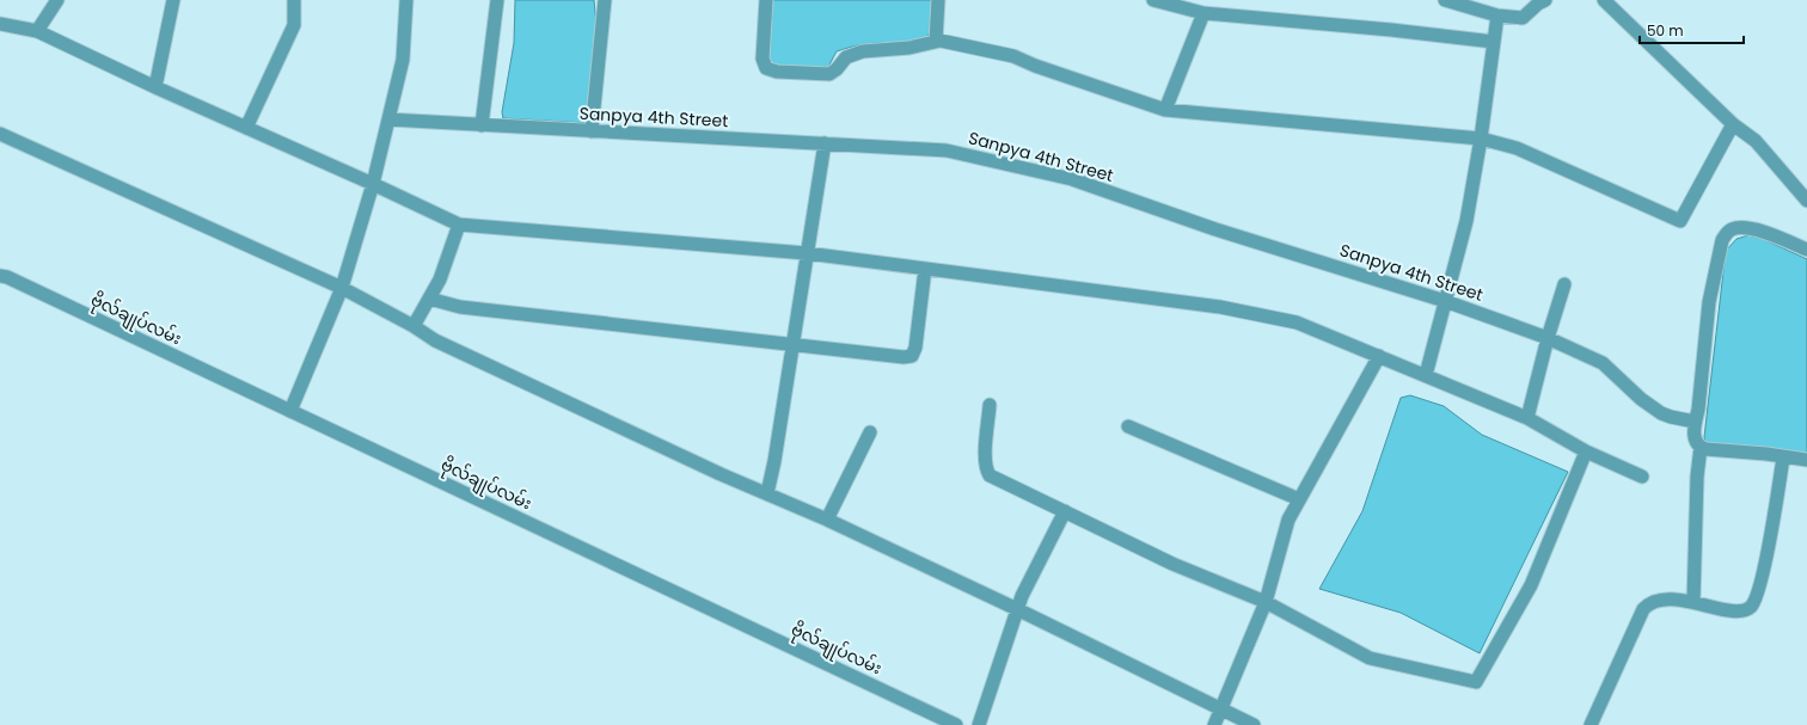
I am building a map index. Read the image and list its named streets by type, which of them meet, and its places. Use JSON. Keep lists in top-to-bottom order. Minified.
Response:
{"streets":{"street":["Sanpya 4th Street","ဗိုလ်ချုပ်လမ်း"]},"scale_bar":"50 m"}
